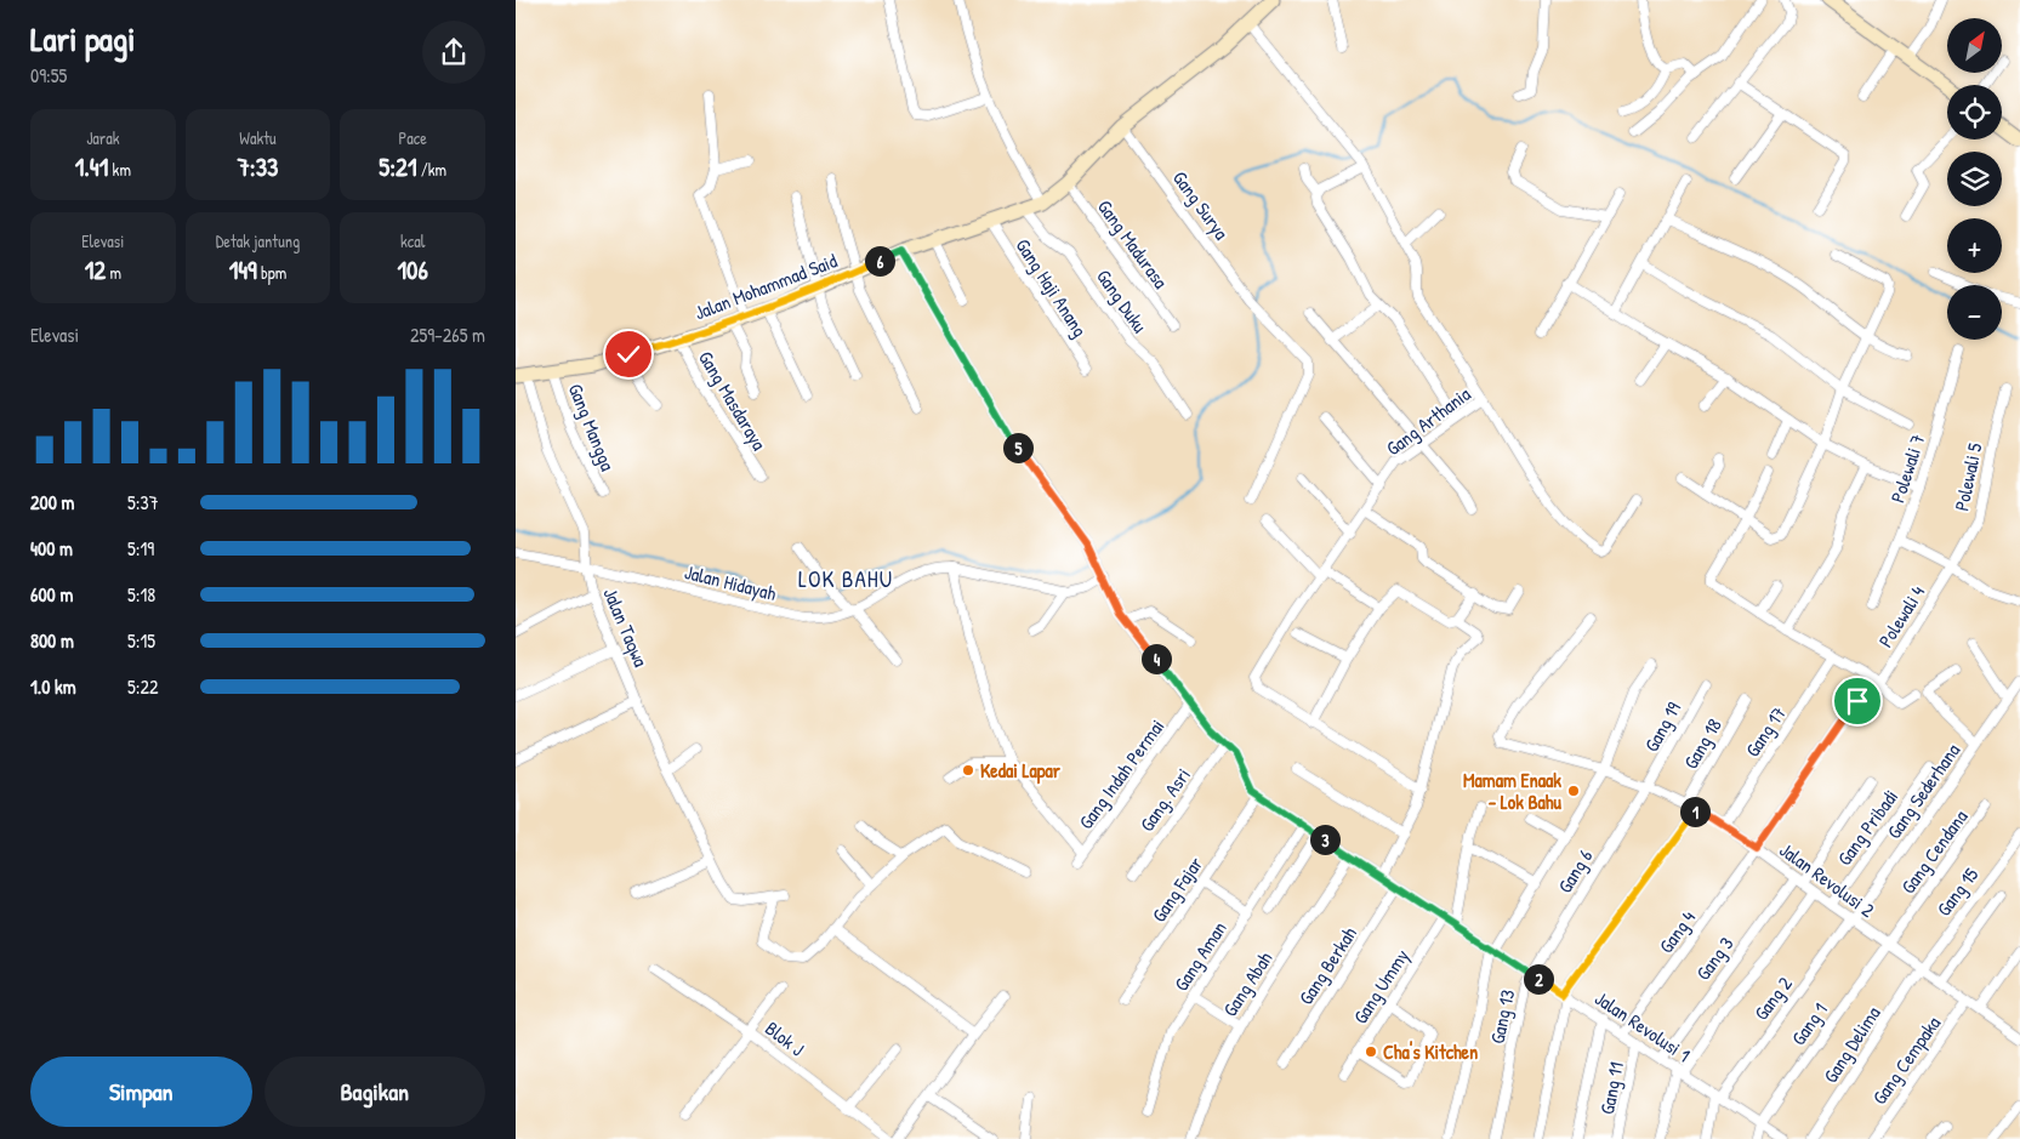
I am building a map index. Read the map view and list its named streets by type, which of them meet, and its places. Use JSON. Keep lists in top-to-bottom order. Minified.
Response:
{"streets":{"street":["Gang Surya","Gang Madurasa","Jalan Mohammad Said","Gang Haji Anang","Gang Duku","Gang Masdaraya","Gang Arthania","Gang Mangga","Polewali 7","Polewali 5","Jalan Hidayah","Polewali 4","Jalan Taqwa","Gang 19","Gang 17","Gang 18","Gang Indah Permai","Gang Sederhana","Gang. Asri","Gang Pribadi","Gang Cendana","Gang 6","Jalan Revolusi 2","Gang Fajar","Gang 15","Gang 4","Gang Aman","Gang 3","Gang Berkah","Gang Abah","Gang Ummy","Gang 2","Gang 13","Gang 1","Jalan Revolusi 1","Blok J","Gang Delima","Gang Cempaka","Gang 11"]},"crossings":[["Gang Surya","Jalan Mohammad Said"],["Gang Madurasa","Jalan Mohammad Said"],["Jalan Mohammad Said","Gang Haji Anang"],["Jalan Mohammad Said","Gang Duku"],["Jalan Mohammad Said","Gang Masdaraya"],["Jalan Mohammad Said","Gang Arthania"],["Jalan Mohammad Said","Gang Mangga"],["Jalan Mohammad Said","Jalan Taqwa"],["Jalan Mohammad Said","Jalan Revolusi 1"],["Polewali 5","Polewali 4"],["Jalan Hidayah","Jalan Taqwa"],["Jalan Hidayah","Jalan Revolusi 1"],["Polewali 4","Jalan Revolusi 2"],["Polewali 4","Gang 4"],["Gang 19","Gang 6"],["Gang 19","Jalan Revolusi 2"],["Gang 17","Jalan Revolusi 2"],["Gang 18","Jalan Revolusi 2"],["Gang Indah Permai","Jalan Revolusi 1"],["Gang Sederhana","Jalan Revolusi 2"],["Gang Sederhana","Gang 2"],["Gang. Asri","Jalan Revolusi 1"],["Gang Pribadi","Jalan Revolusi 2"],["Gang Cendana","Jalan Revolusi 2"],["Gang Cendana","Gang 1"],["Gang 6","Jalan Revolusi 2"],["Gang 6","Gang 13"],["Gang 6","Jalan Revolusi 1"],["Jalan Revolusi 2","Gang 15"],["Jalan Revolusi 2","Gang 4"],["Jalan Revolusi 2","Gang 3"],["Jalan Revolusi 2","Gang 2"],["Jalan Revolusi 2","Gang 1"],["Jalan Revolusi 2","Gang Delima"],["Jalan Revolusi 2","Gang Cempaka"],["Gang Fajar","Jalan Revolusi 1"],["Gang 15","Gang Delima"],["Gang 4","Jalan Revolusi 1"],["Gang Aman","Jalan Revolusi 1"],["Gang 3","Jalan Revolusi 1"],["Gang Berkah","Jalan Revolusi 1"],["Gang Abah","Jalan Revolusi 1"],["Gang Ummy","Jalan Revolusi 1"],["Gang 2","Jalan Revolusi 1"],["Gang 13","Jalan Revolusi 1"],["Gang 1","Jalan Revolusi 1"],["Jalan Revolusi 1","Gang 11"]],"districts":["LOK BAHU"],"places":["Kedai Lapar","Mamam Enaak - Lok Bahu","Cha's Kitchen"],"north":"top right","page":{"heading":["Lari pagi","09:55"],"map_buttons":["+","−"],"stats":[["Jarak","1.41 km"],["Waktu","7:33"],["Pace","5:21 /km"],["Elevasi","12 m"],["Detak jantung","149 bpm"],["kcal","106"]],"pins":["6","5","4","1","3","2"],"chart":["Elevasi","259–265 m"],"list":[{"name":"200 m","note":"5:37"},{"name":"400 m","note":"5:19"},{"name":"600 m","note":"5:18"},{"name":"800 m","note":"5:15"},{"name":"1.0 km","note":"5:22"}],"buttons":["Simpan","Bagikan"]}}
